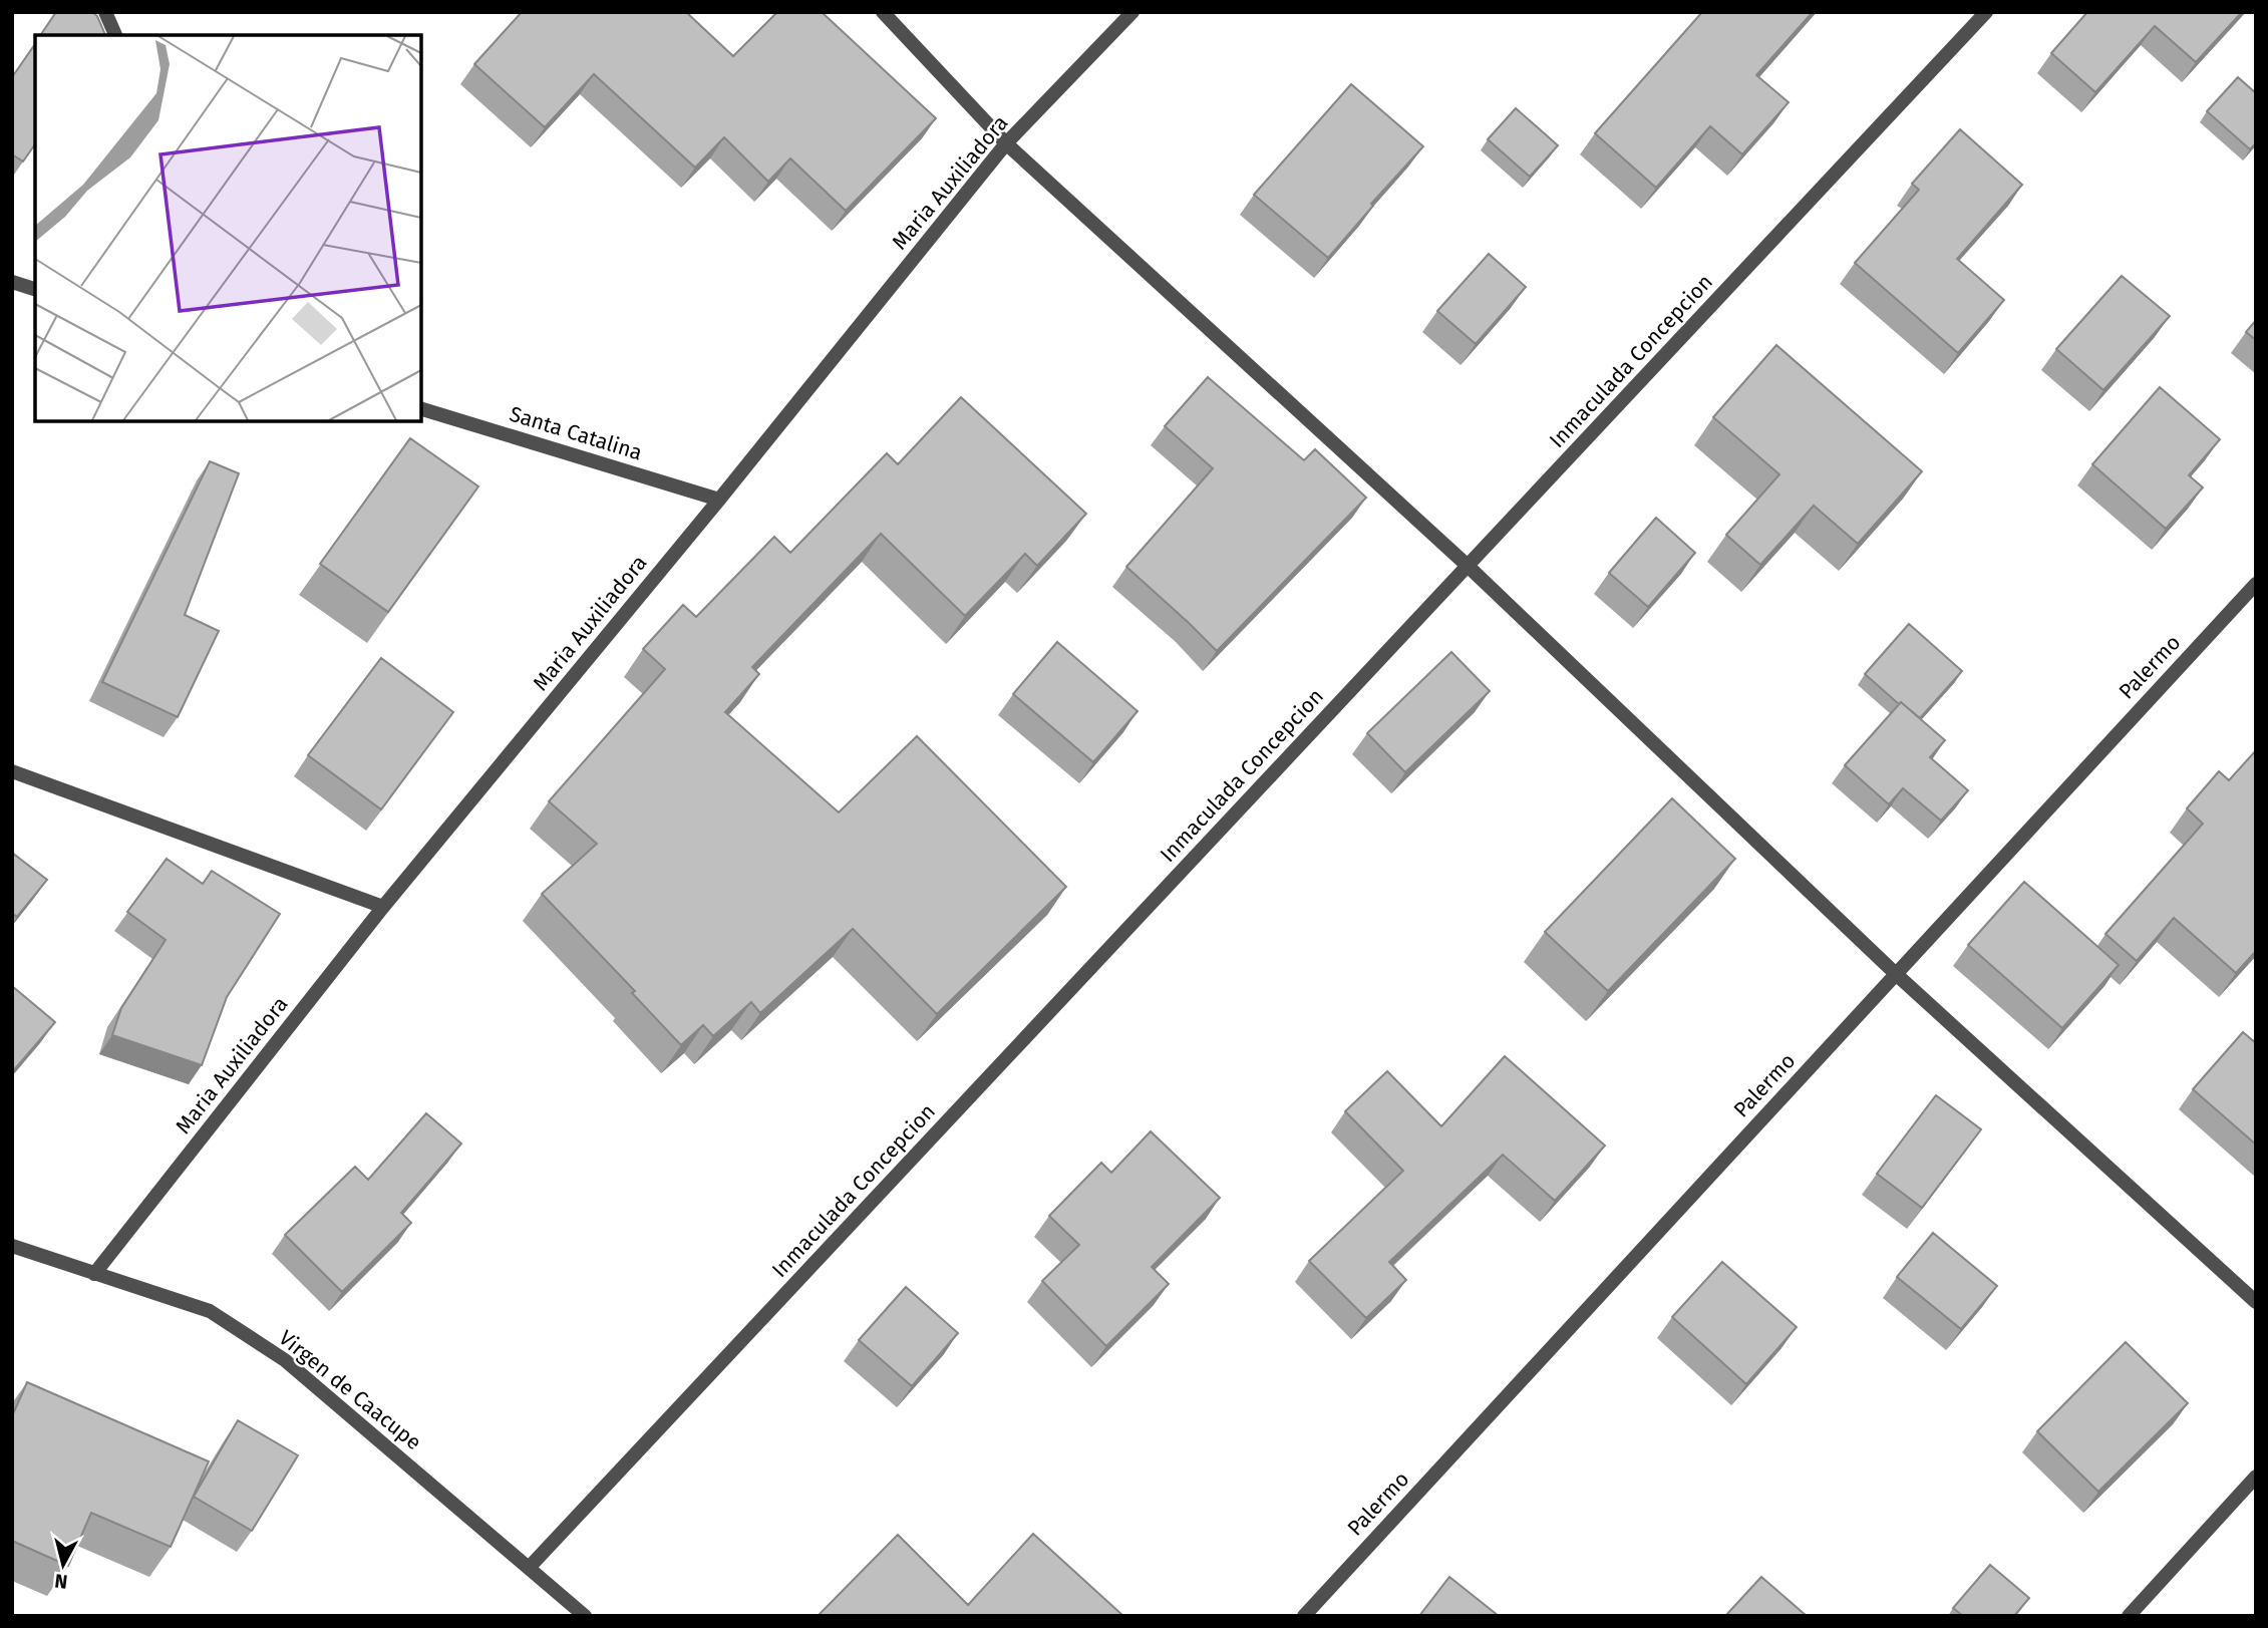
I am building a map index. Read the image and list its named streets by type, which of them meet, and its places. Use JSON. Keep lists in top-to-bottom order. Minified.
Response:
{"streets":{"street":["Maria Auxiliadora","Inmaculada Concepcion","Santa Catalina","Palermo","Virgen de Caacupe"]},"crossings":[["Maria Auxiliadora","Santa Catalina"],["Maria Auxiliadora","Virgen de Caacupe"],["Inmaculada Concepcion","Virgen de Caacupe"]],"north":"bottom"}
